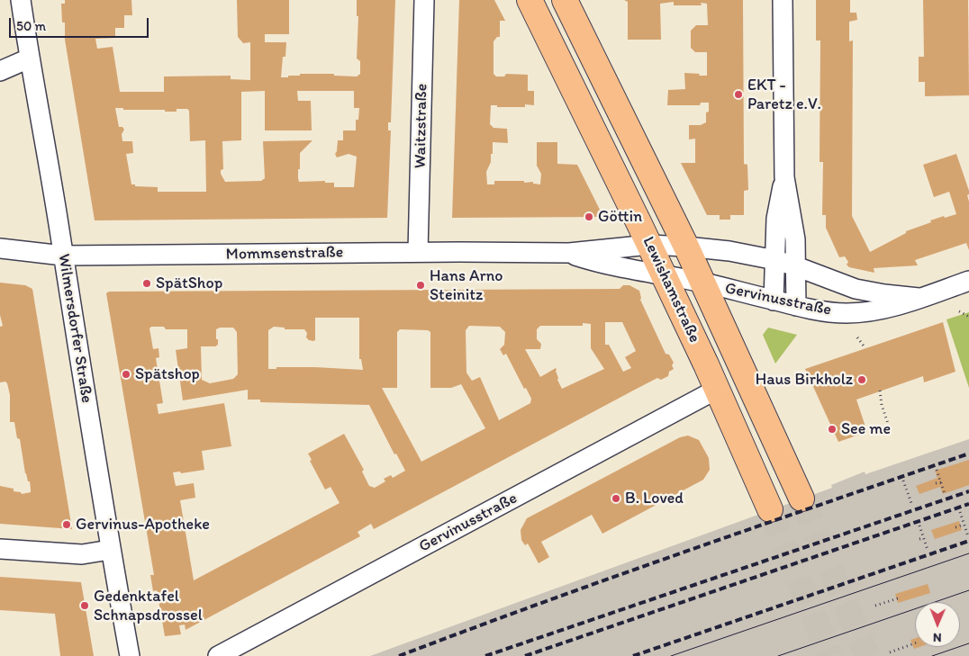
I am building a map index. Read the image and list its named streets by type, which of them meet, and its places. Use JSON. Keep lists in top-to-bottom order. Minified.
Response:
{"streets":{"main road":["Lewishamstraße"],"street":["Waitzstraße","Mommsenstraße","Gervinusstraße","Wilmersdorfer Straße"]},"crossings":[["Waitzstraße","Mommsenstraße"],["Mommsenstraße","Lewishamstraße"],["Mommsenstraße","Gervinusstraße"],["Mommsenstraße","Wilmersdorfer Straße"],["Lewishamstraße","Gervinusstraße"]],"places":["EKT - Paretz e.V.","Göttin","SpätShop","Hans Arno Steinitz","Spätshop","Haus Birkholz","See me","B. Loved","Gervinus-Apotheke","Gedenktafel Schnapsdrossel"],"scale_bar":"50 m","north":"bottom"}
